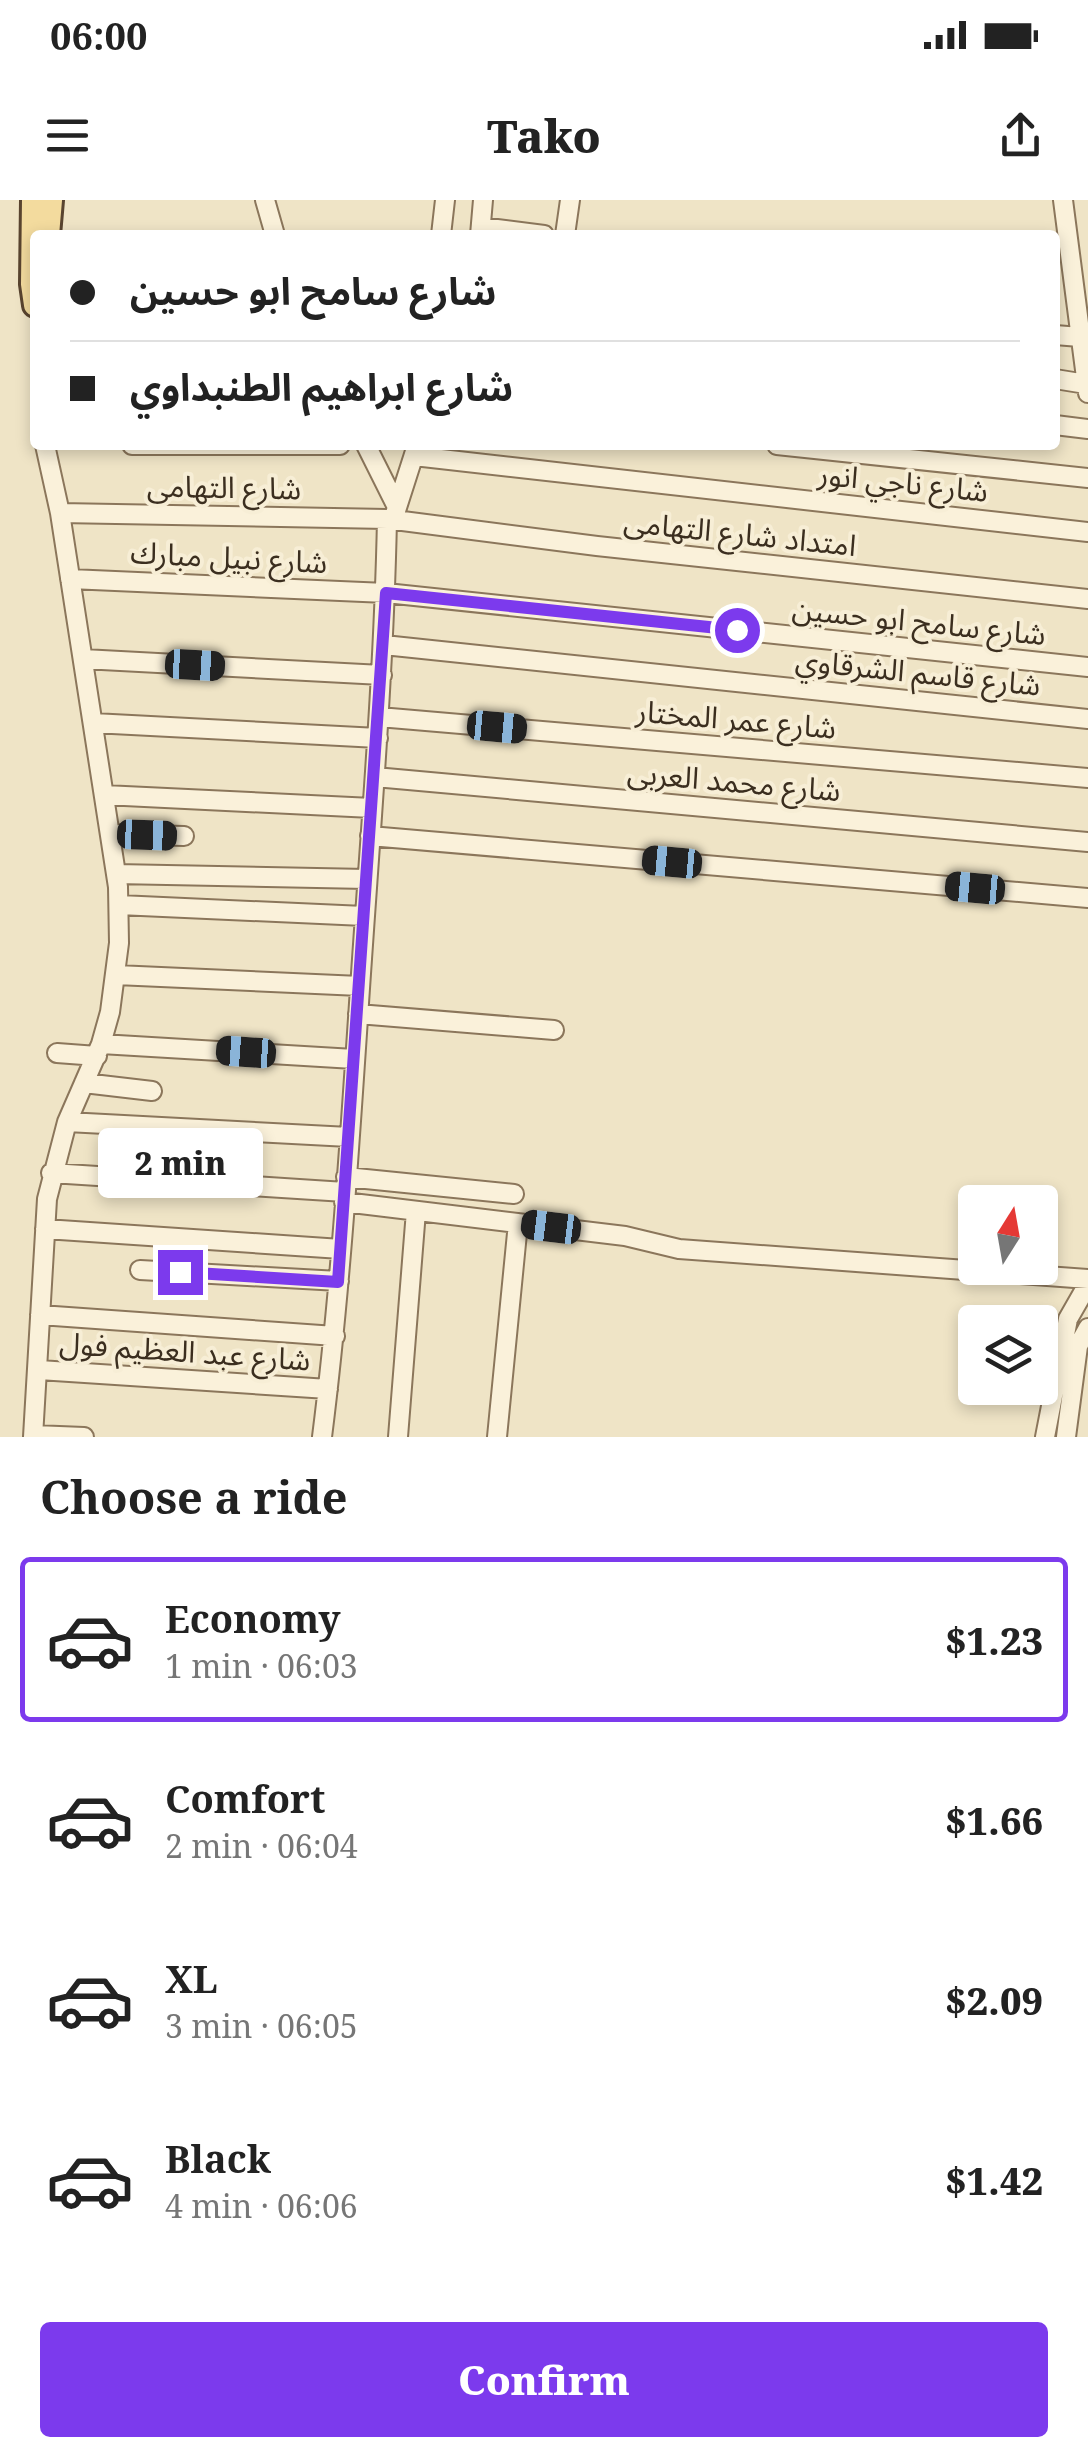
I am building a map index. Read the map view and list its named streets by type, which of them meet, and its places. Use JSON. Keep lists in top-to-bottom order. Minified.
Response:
{"streets":{"street":["شارع ناجي انور","شارع التهامى","امتداد شارع التهامى","شارع نبيل مبارك","شارع سامح ابو حسين","شارع قاسم الشرقاوي","شارع عمر المختار","شارع محمد العربى","شارع عبد العظيم فول"]},"crossings":[["شارع التهامى","امتداد شارع التهامى"],["شارع نبيل مبارك","شارع سامح ابو حسين"]],"north":"top","page":{"status":"06:00","header":"Tako","banner":["شارع سامح ابو حسين","شارع ابراهيم الطنبداوي"],"bubble":"2 min","heading":"Choose a ride","list":[{"name":"Economy","note":"1 min · 06:03","value":"$1.23"},{"name":"Comfort","note":"2 min · 06:04","value":"$1.66"},{"name":"XL","note":"3 min · 06:05","value":"$2.09"},{"name":"Black","note":"4 min · 06:06","value":"$1.42"}],"buttons":"Confirm"}}
